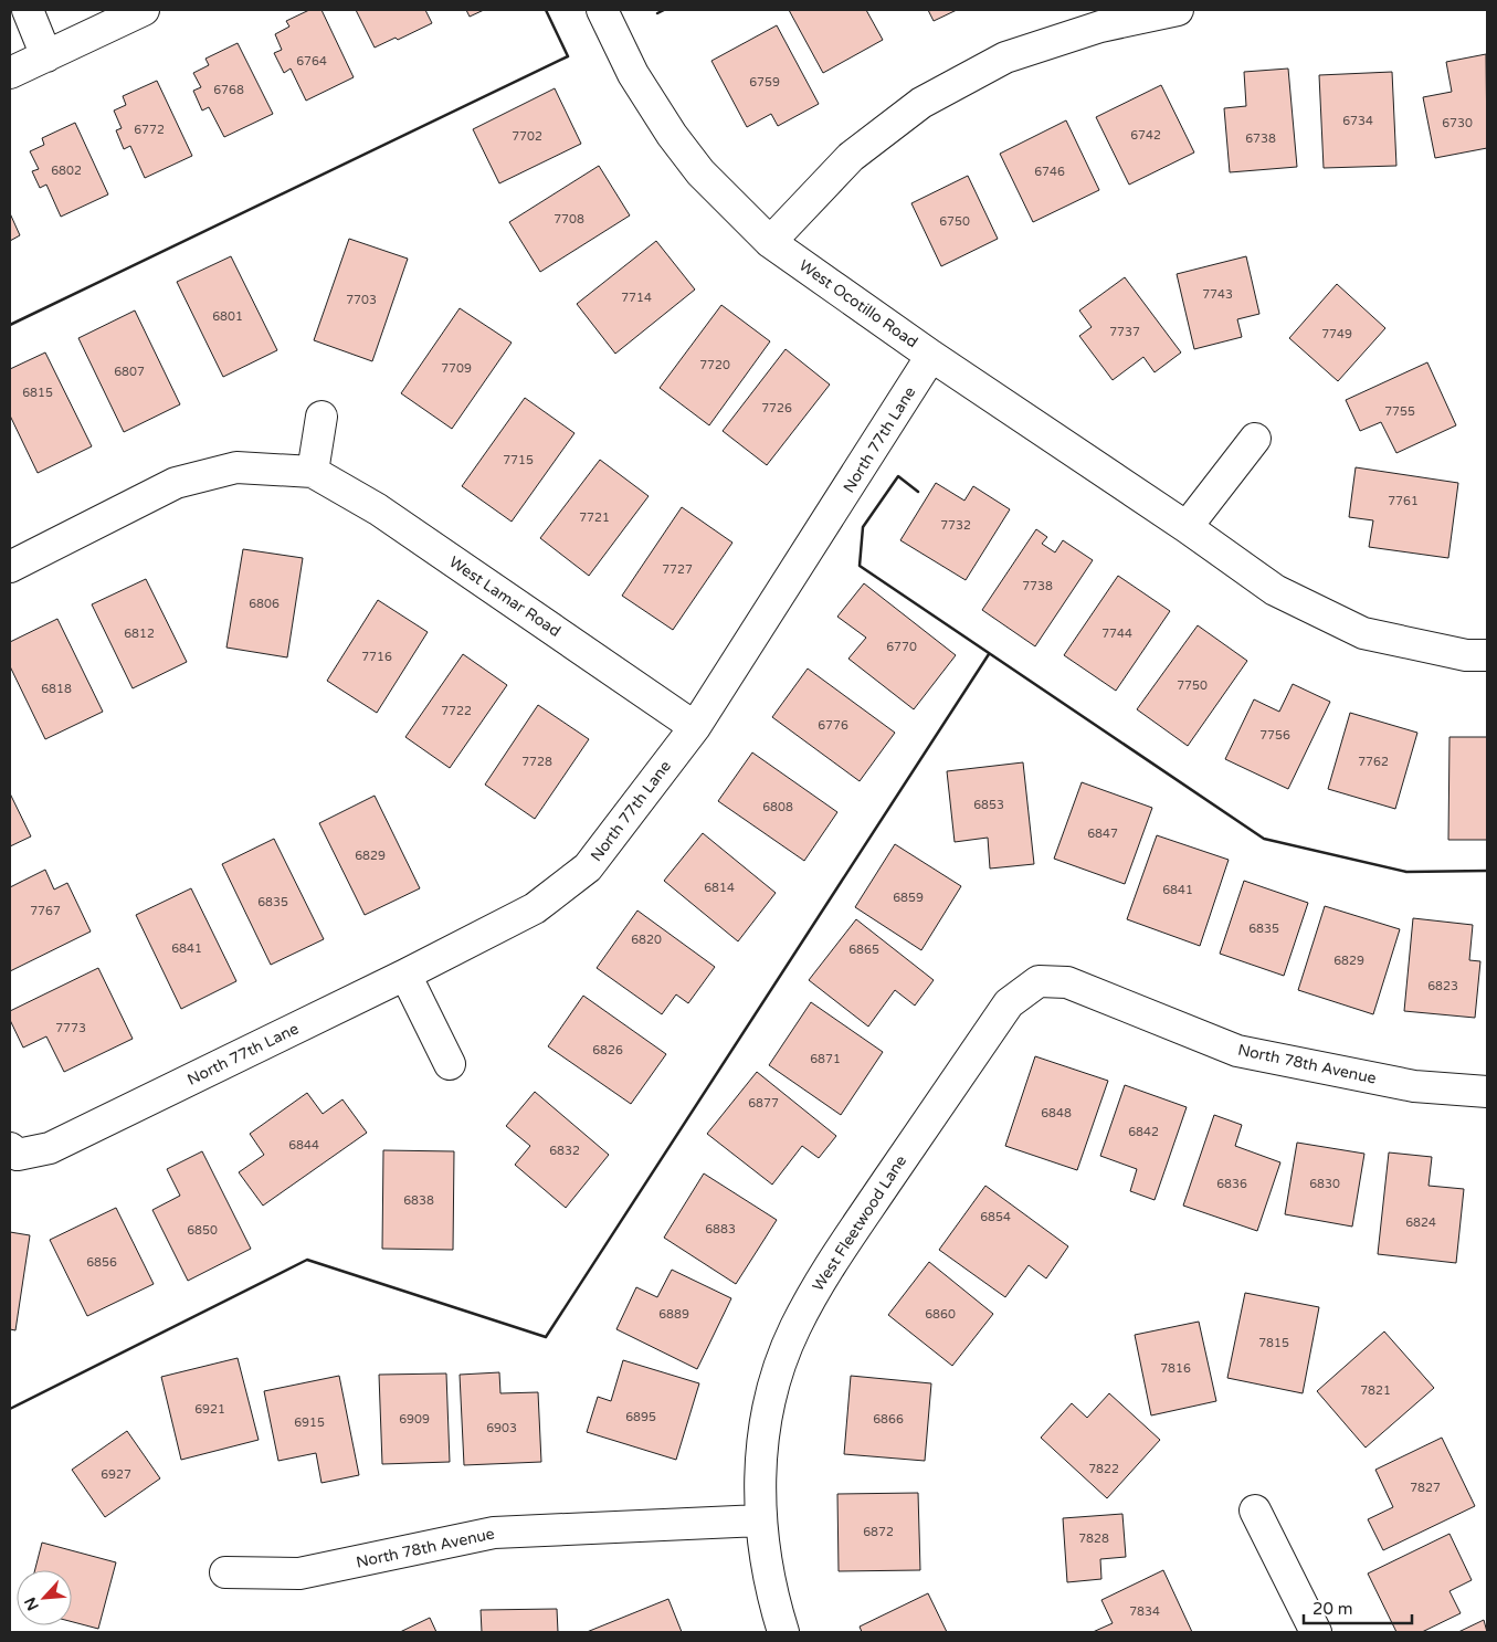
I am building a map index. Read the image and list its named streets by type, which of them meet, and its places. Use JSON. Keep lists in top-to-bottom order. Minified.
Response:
{"streets":{"street":["West Ocotillo Road","North 77th Lane","West Lamar Road","North 78th Avenue","West Fleetwood Lane"]},"crossings":[["West Ocotillo Road","North 77th Lane"],["North 77th Lane","West Lamar Road"],["North 78th Avenue","West Fleetwood Lane"]],"house_numbers":["6764","6759","6768","6734","6730","6772","6742","7702","6738","6802","6746","7708","6750","7743","7714","7703","6801","7737","7749","7720","7709","6807","6815","7726","7755","7715","7761","7721","7732","7727","7738","6806","6812","7744","6770","7716","7750","6818","7722","6776","7756","7728","7762","6853","6808","6847","6829","6814","6841","6859","6835","7767","6835","6820","6841","6865","6829","6823","7773","6826","6871","6877","6848","6842","6844","6832","6836","6830","6838","6854","6824","6883","6850","6856","6889","6860","7815","7816","7821","6921","6895","6909","6866","6915","6903","7822","6927","7827","6872","7828","7834"],"scale_bar":"20 m","north":"bottom left"}
